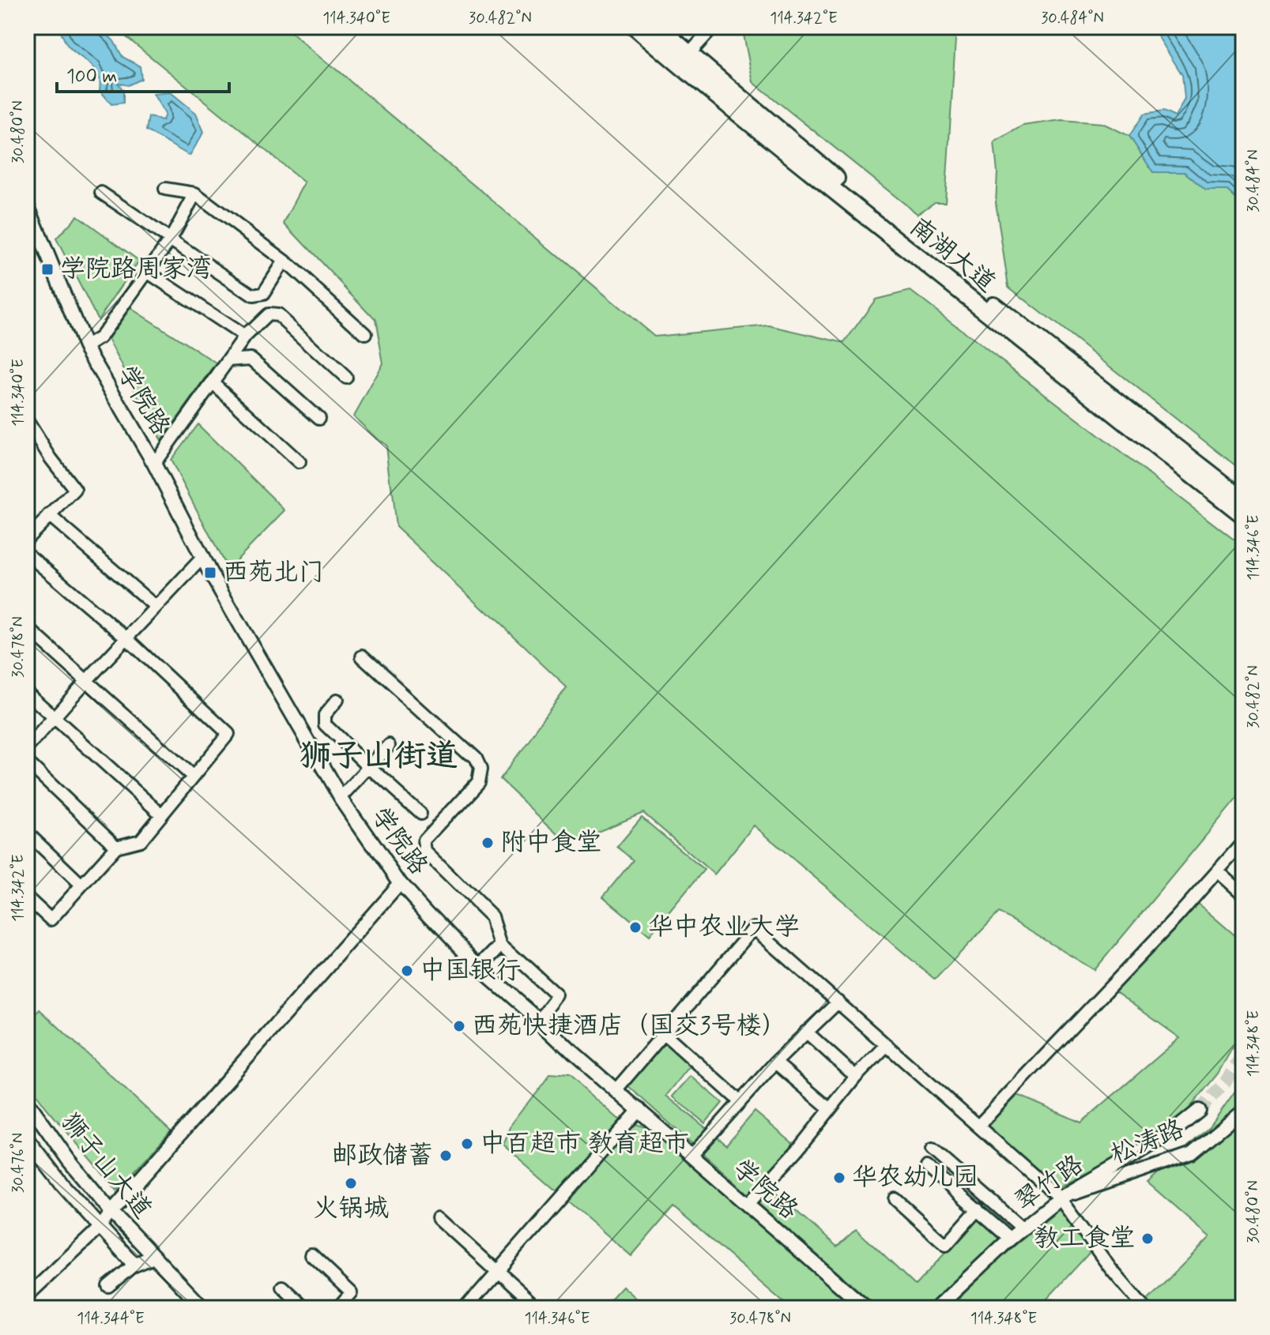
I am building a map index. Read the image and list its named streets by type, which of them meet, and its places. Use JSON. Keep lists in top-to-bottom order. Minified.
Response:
{"streets":{"main road":["南湖大道"],"street":["学院路","松涛路","狮子山大道","翠竹路"]},"crossings":[["松涛路","翠竹路"]],"districts":["狮子山街道"],"places":{"transit":["学院路周家湾","西苑北门"],"other":["附中食堂","华中农业大学","中国银行","西苑快捷酒店（国交3号楼）","中百超市 教育超市","邮政储蓄","华农幼儿园","火锅城","教工食堂"]},"scale_bar":"100 m","coordinates":["114.340°E","30.482°N","114.342°E","30.484°N","30.480°N","114.346°E","30.478°N","114.348°E","30.476°N","114.344°E"]}
